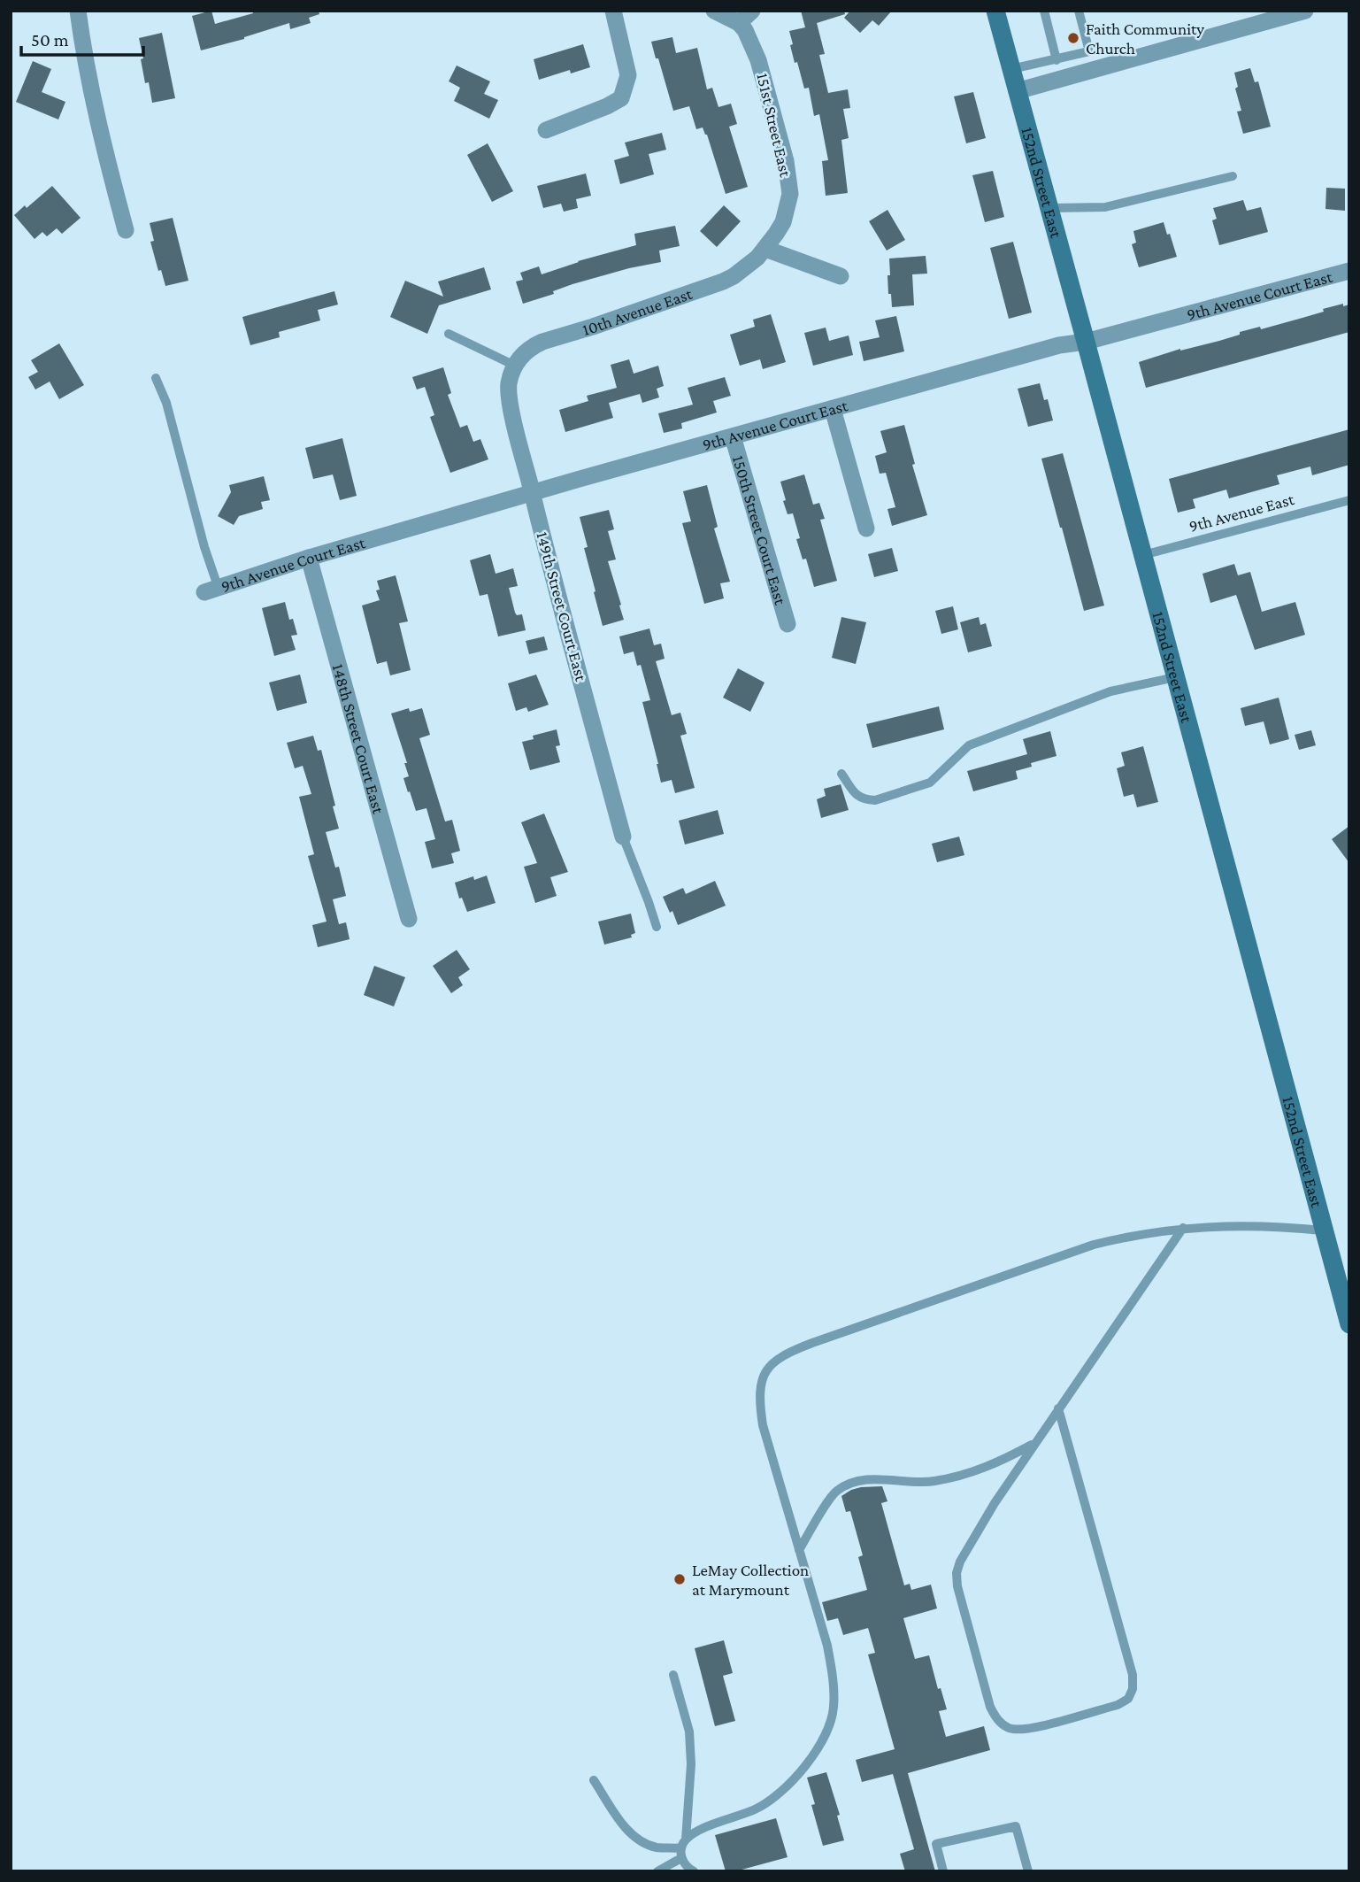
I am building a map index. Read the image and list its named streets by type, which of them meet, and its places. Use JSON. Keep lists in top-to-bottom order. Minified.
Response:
{"streets":{"main road":["152nd Street East"],"street":["151st Street East","9th Avenue Court East","10th Avenue East","150th Street Court East","149th Street Court East","148th Street Court East"],"lane":["9th Avenue East"]},"crossings":[["151st Street East","10th Avenue East"],["152nd Street East","9th Avenue Court East"],["152nd Street East","9th Avenue East"],["9th Avenue Court East","150th Street Court East"],["9th Avenue Court East","149th Street Court East"],["9th Avenue Court East","148th Street Court East"],["10th Avenue East","149th Street Court East"]],"places":["Faith Community Church","LeMay Collection at Marymount"],"scale_bar":"50 m"}
